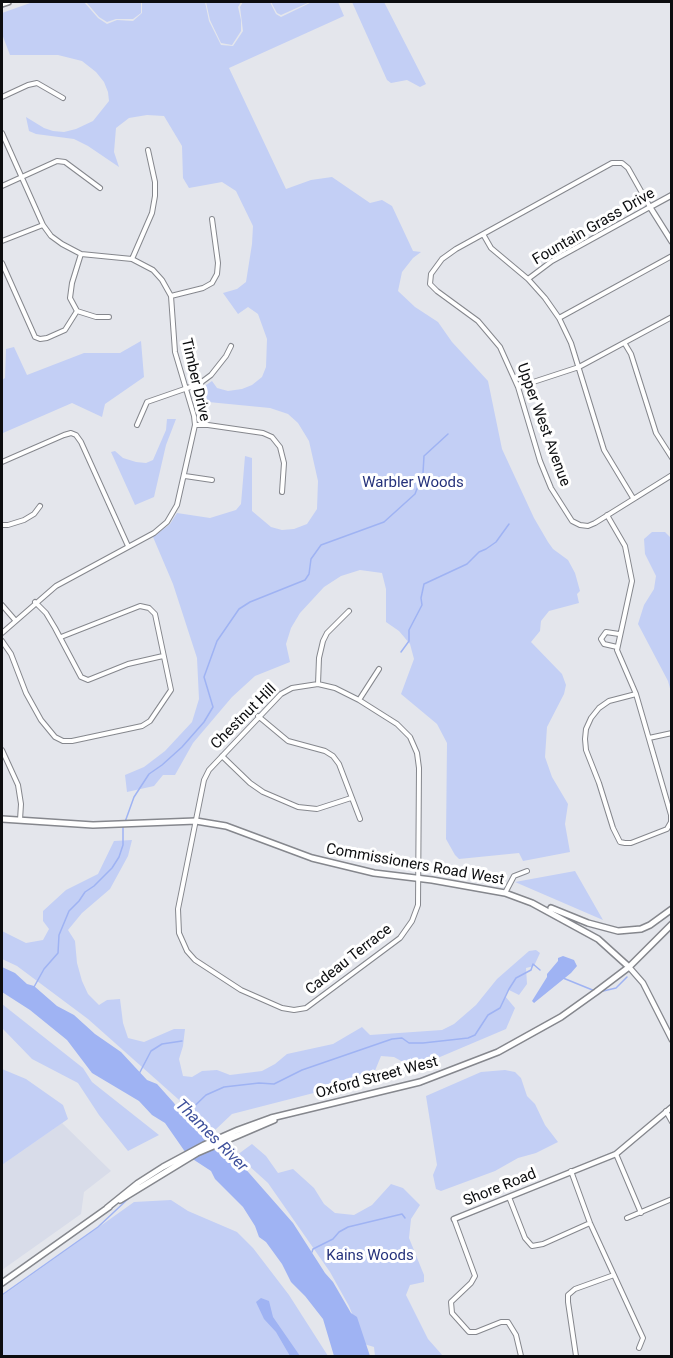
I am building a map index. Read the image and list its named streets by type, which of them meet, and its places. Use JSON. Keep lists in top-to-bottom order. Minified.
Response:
{"streets":{"main road":["Commissioners Road West","Oxford Street West"],"street":["Fountain Grass Drive","Timber Drive","Upper West Avenue","Chestnut Hill","Cadeau Terrace","Shore Road"]},"crossings":[["Fountain Grass Drive","Upper West Avenue"],["Chestnut Hill","Commissioners Road West"],["Chestnut Hill","Cadeau Terrace"],["Commissioners Road West","Cadeau Terrace"],["Commissioners Road West","Oxford Street West"]],"water":["Thames River"],"parks":["Warbler Woods","Kains Woods"]}
